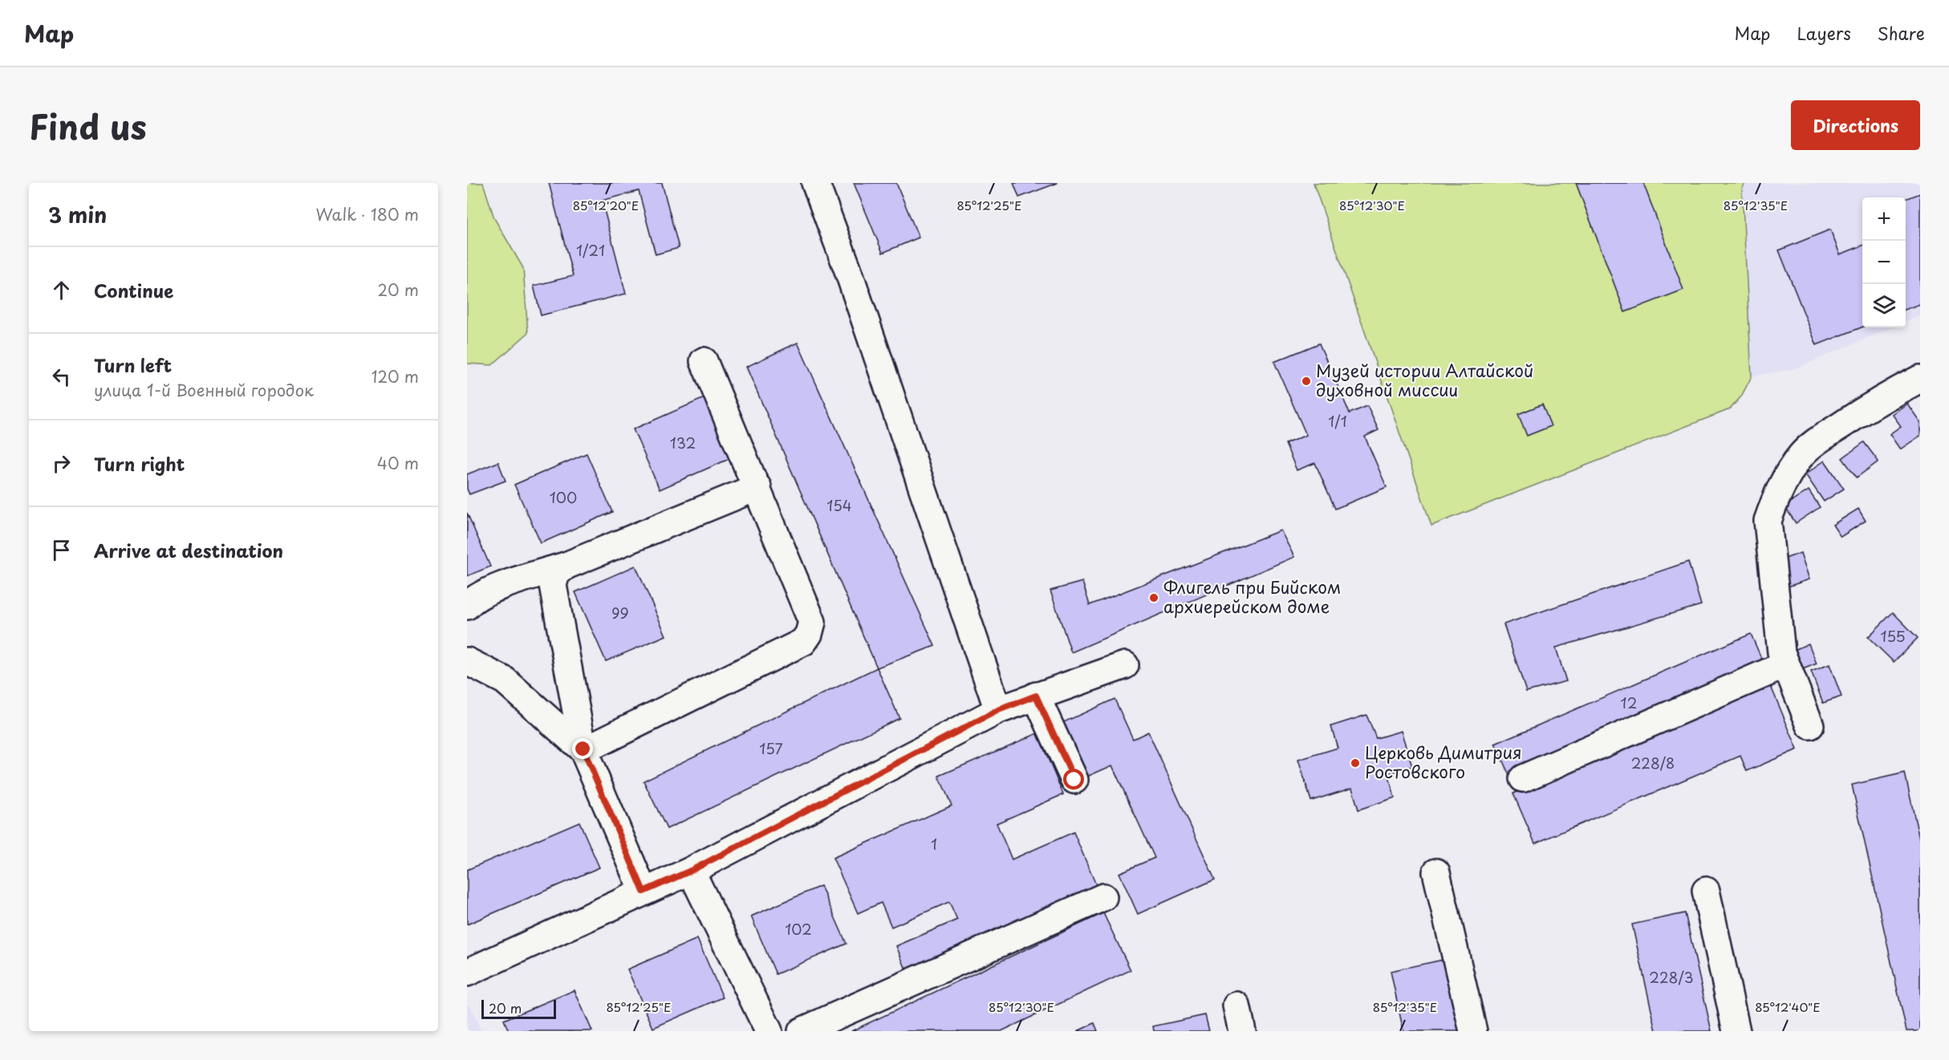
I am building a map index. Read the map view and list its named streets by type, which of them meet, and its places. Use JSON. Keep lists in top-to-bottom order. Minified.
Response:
{"places":["Музей истории Алтайской духовной миссии","Флигель при Бийском архиерейском доме","Церковь Димитрия Ростовского"],"house_numbers":["1/21","1/1","132","100","154","99","155","12","157","228/8","1","102","228/3"],"scale_bar":"20 m","page":{"header":"Map","nav":["Map","Layers","Share"],"title":"Find us","buttons":"Directions","heading":["3 min","Walk · 180 m"],"map_buttons":["+","−"],"list":[["Continue","20 m"],["Turn left","улица 1-й Военный городок","120 m"],["Turn right","40 m"],"Arrive at destination"],"scale":"20 m"},"coordinates":["85°12'20\"E","85°12'25\"E","85°12'30\"E","85°12'35\"E","85°12'40\"E"]}
